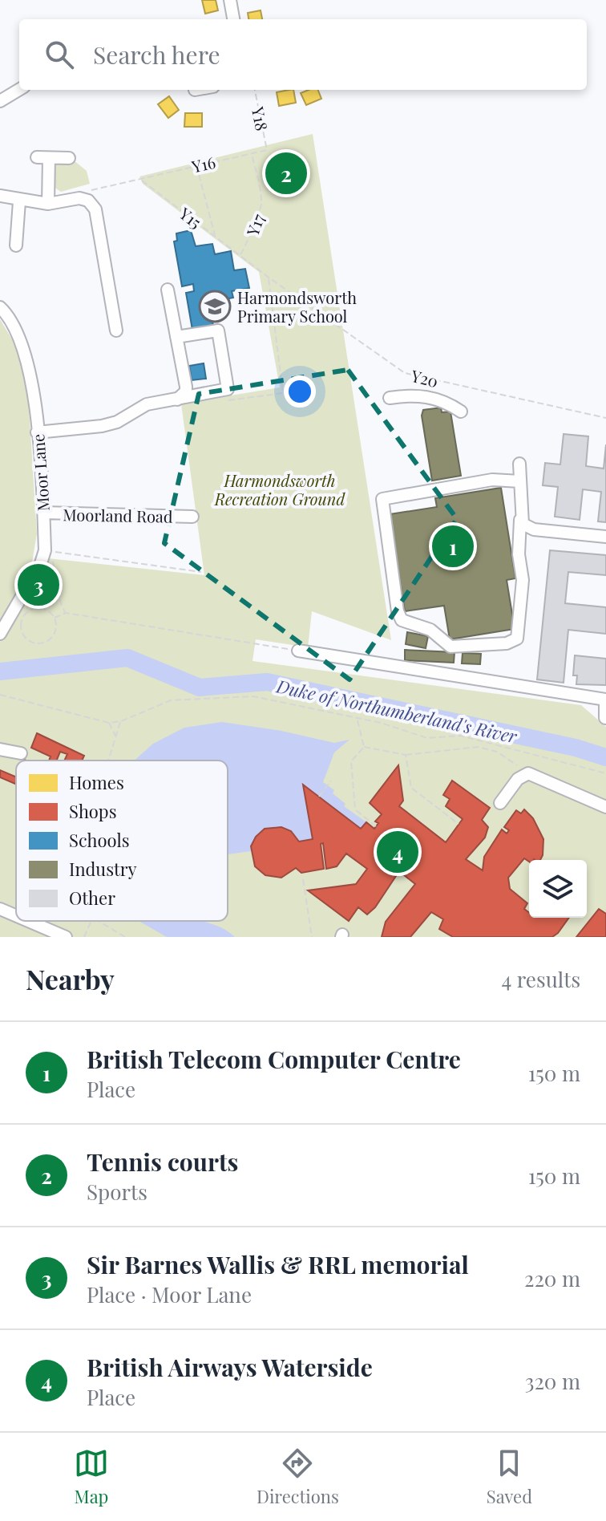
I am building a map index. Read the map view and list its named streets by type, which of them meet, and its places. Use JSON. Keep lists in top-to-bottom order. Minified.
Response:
{"streets":{"street":["Moor Lane","Moorland Road"],"path":["Y18","Y16","Y15","Y17","Y20"]},"crossings":[["Y18","Y16"],["Y16","Y15"],["Y16","Y17"],["Y15","Y17"],["Y15","Y20"],["Y17","Y20"],["Moor Lane","Moorland Road"]],"water":["Duke of Northumberland's River"],"parks":["Harmondsworth Recreation Ground"],"places":{"school or university":["Harmondsworth Primary School"]},"legend":["Homes","Shops","Schools","Industry","Other"],"page":{"search":"Search here","pins":["2","1","3","4"],"heading":["Nearby","4 results"],"list":[{"mark":"1","name":"British Telecom Computer Centre","note":"Place","value":"150 m"},{"mark":"2","name":"Tennis courts","note":"Sports","value":"150 m"},{"mark":"3","name":"Sir Barnes Wallis & RRL memorial","note":"Place · Moor Lane","value":"220 m"},{"mark":"4","name":"British Airways Waterside","note":"Place","value":"320 m"}],"nav":["Map","Directions","Saved"]}}
